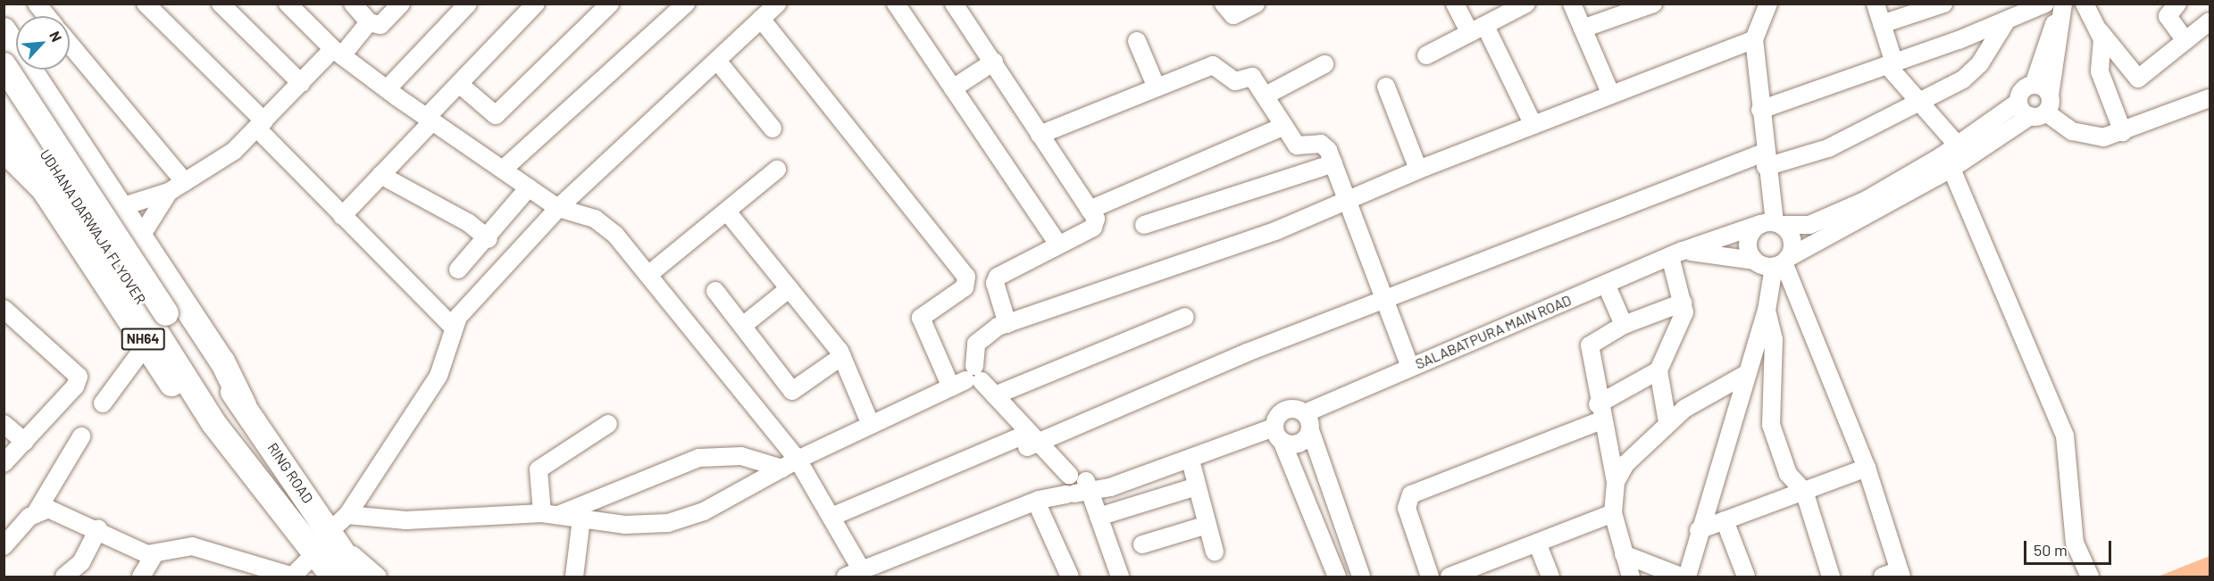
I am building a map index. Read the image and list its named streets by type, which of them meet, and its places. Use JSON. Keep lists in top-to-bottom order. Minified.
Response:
{"streets":{"highway":["UDHANA DARWAJA FLYOVER","NH64","RING ROAD"],"street":["SALABATPURA MAIN ROAD"]},"crossings":[["UDHANA DARWAJA FLYOVER","NH64"],["UDHANA DARWAJA FLYOVER","RING ROAD"],["NH64","RING ROAD"]],"scale_bar":"50 m","north":"top right"}
